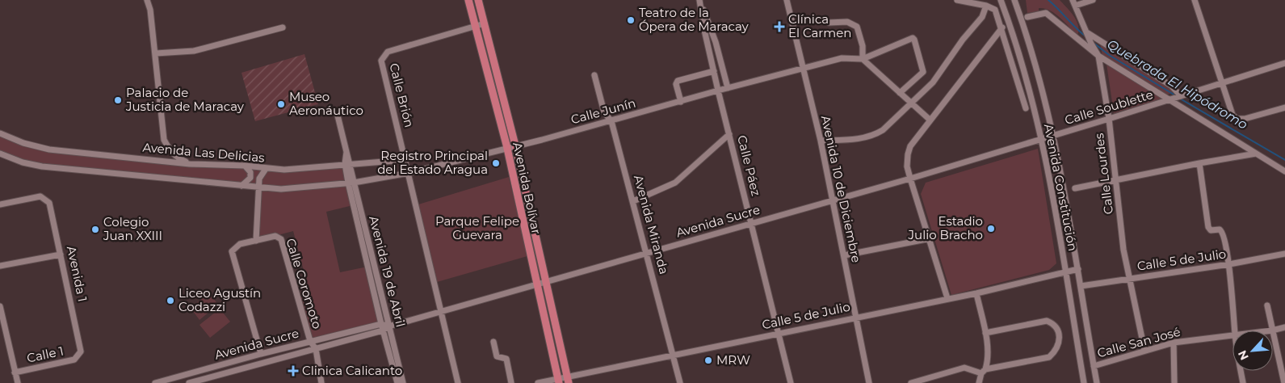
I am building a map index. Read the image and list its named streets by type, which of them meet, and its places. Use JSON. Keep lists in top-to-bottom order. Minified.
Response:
{"streets":{"main road":["Avenida Bolívar"],"street":["Calle Brión","Calle Soublette","Calle Junín","Avenida Las Delicias","Calle Páez","Calle Lourdes","Avenida Constitución","Avenida 10 de Diciembre","Avenida Sucre","Avenida Miranda","Calle 5 de Julio","Avenida 19 de Abril","Avenida 1","Calle Coromoto","Calle San José","Calle 1"]},"crossings":[["Calle Brión","Calle Junín"],["Calle Brión","Avenida Las Delicias"],["Calle Brión","Avenida Bolívar"],["Calle Brión","Avenida Sucre"],["Calle Soublette","Calle Lourdes"],["Calle Soublette","Avenida Constitución"],["Calle Soublette","Avenida Sucre"],["Calle Junín","Calle Páez"],["Calle Junín","Avenida Bolívar"],["Calle Junín","Avenida 10 de Diciembre"],["Calle Junín","Avenida Miranda"],["Avenida Las Delicias","Avenida 19 de Abril"],["Calle Páez","Avenida Sucre"],["Calle Páez","Calle 5 de Julio"],["Calle Lourdes","Calle 5 de Julio"],["Calle Lourdes","Calle San José"],["Avenida Constitución","Avenida Sucre"],["Avenida Constitución","Calle 5 de Julio"],["Avenida Constitución","Calle San José"],["Avenida Bolívar","Avenida Sucre"],["Avenida Bolívar","Calle 5 de Julio"],["Avenida 10 de Diciembre","Avenida Sucre"],["Avenida 10 de Diciembre","Calle 5 de Julio"],["Avenida Sucre","Avenida Miranda"],["Avenida Sucre","Avenida 19 de Abril"],["Avenida Sucre","Calle Coromoto"],["Avenida Miranda","Calle 5 de Julio"],["Avenida 1","Calle 1"]],"water":["Quebrada El Hipódromo"],"parks":["Parque Felipe Guevara"],"places":{"other":["Teatro de la Ópera de Maracay","Palacio de Justicia de Maracay","Museo Aeronáutico","Registro Principal del Estado Aragua","Estadio Julio Bracho","Colegio Juan XXIII","Liceo Agustín Codazzi","MRW"],"health":["Clínica El Carmen","Clinica Calicanto"]},"north":"bottom left"}
